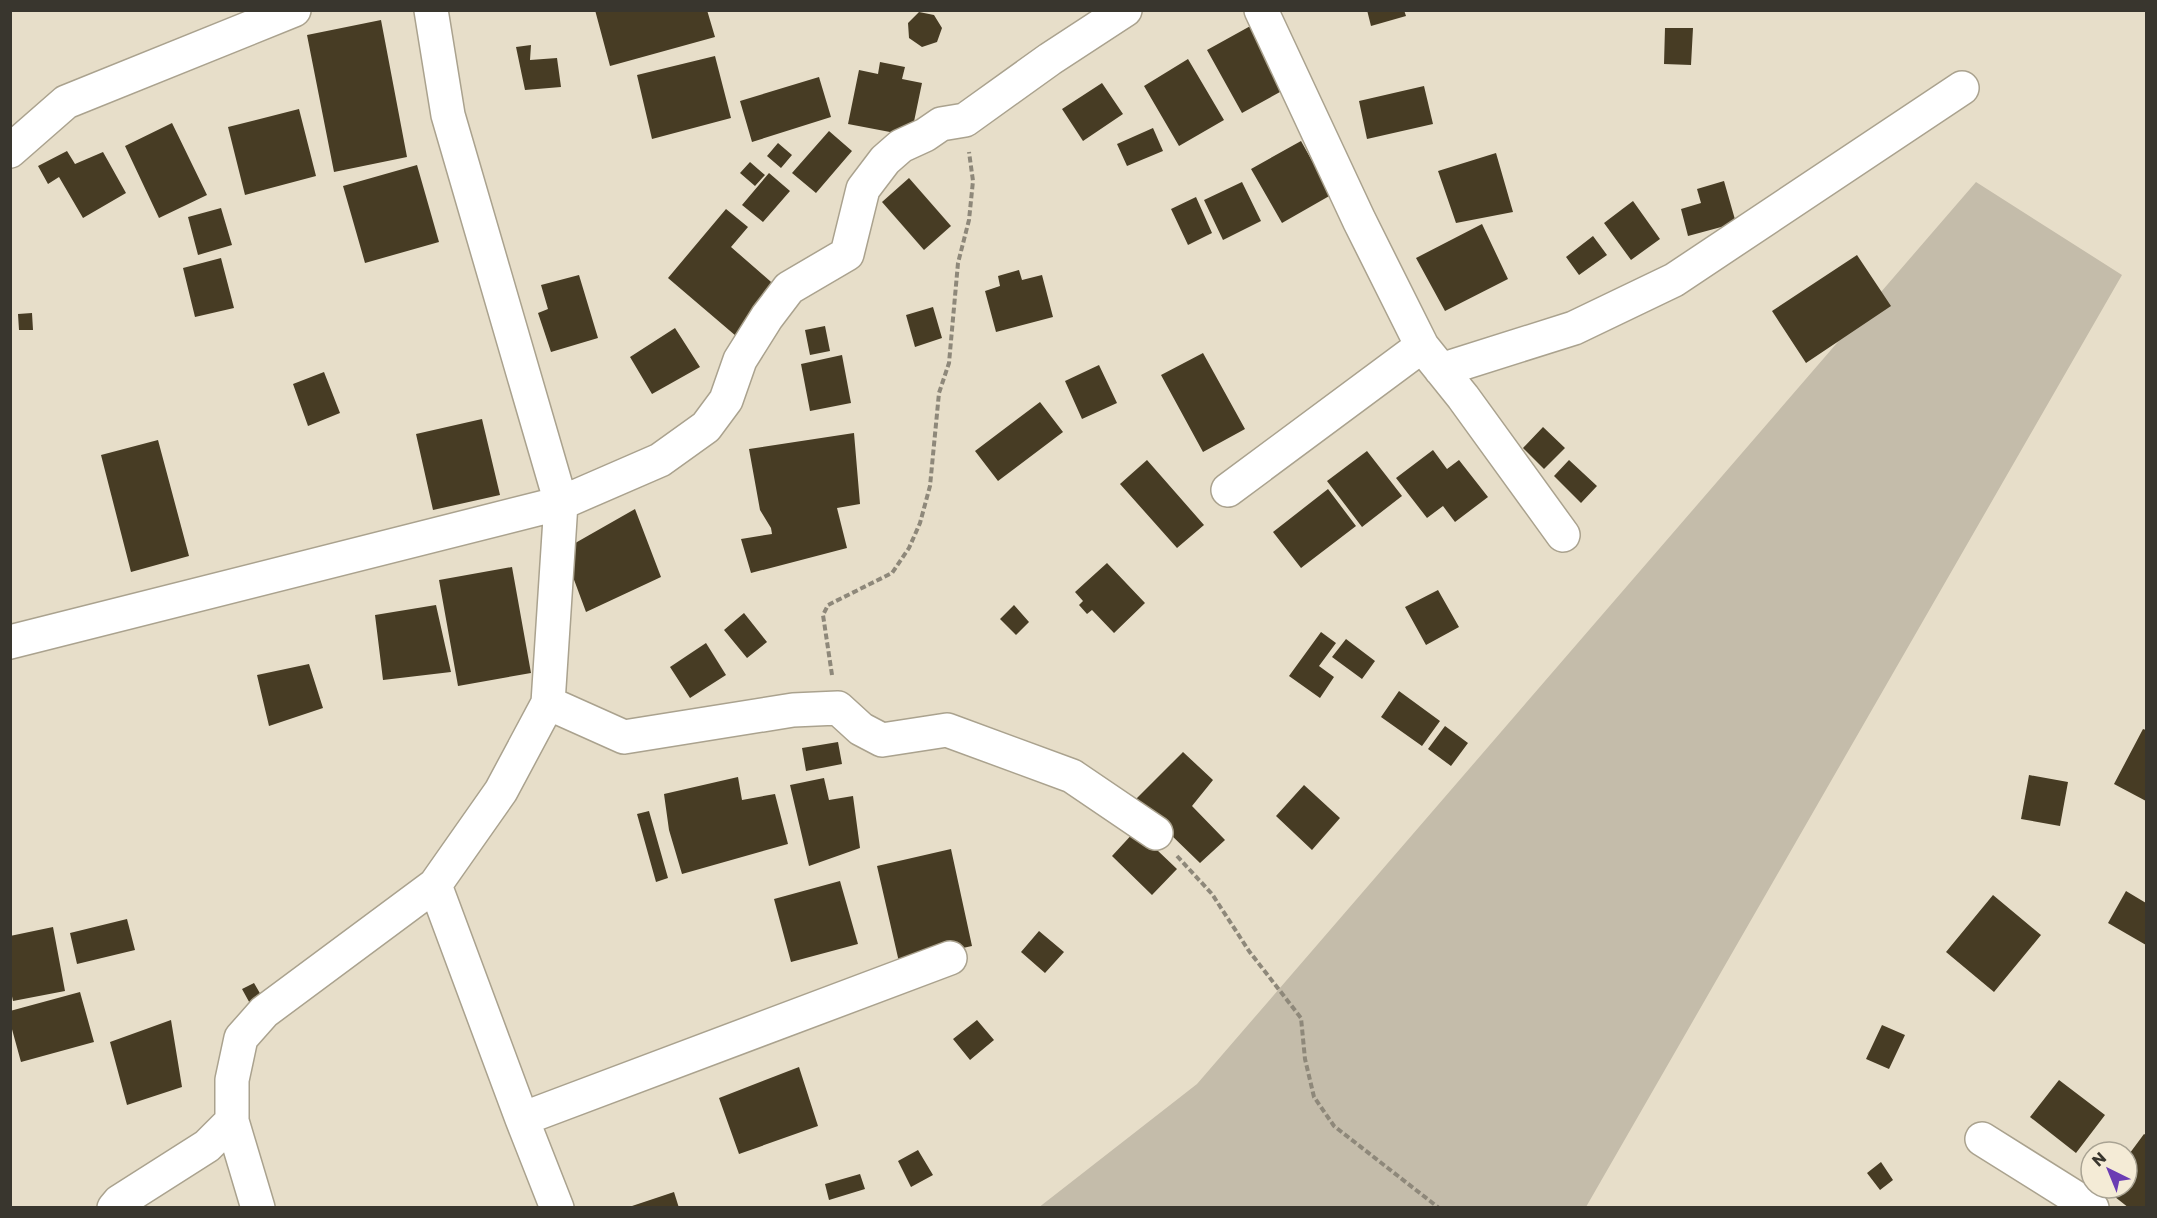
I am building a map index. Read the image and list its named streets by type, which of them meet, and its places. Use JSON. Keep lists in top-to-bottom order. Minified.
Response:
{"north":"top left"}
